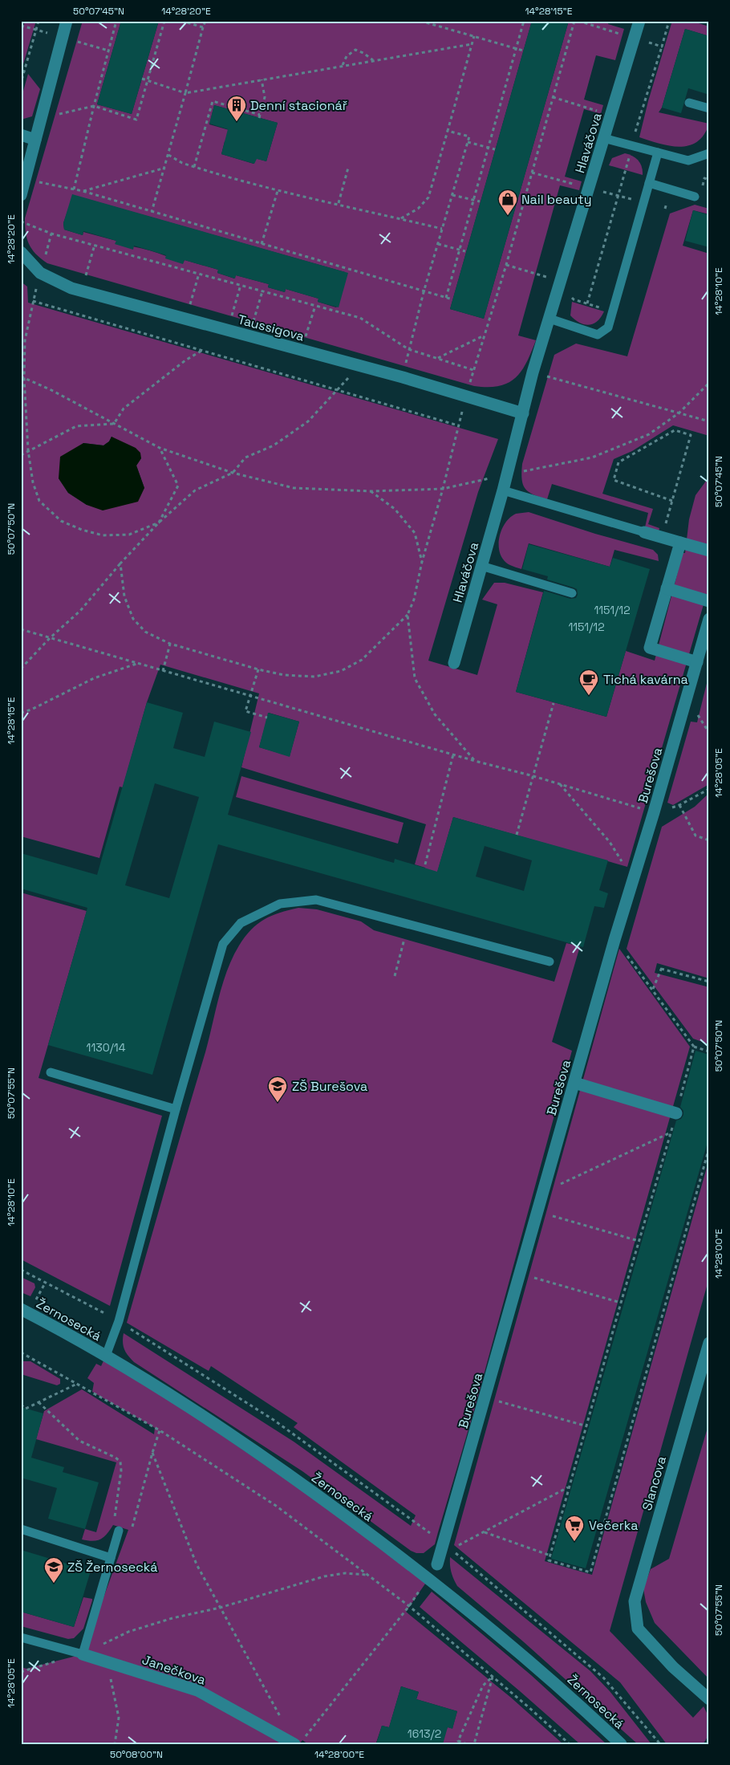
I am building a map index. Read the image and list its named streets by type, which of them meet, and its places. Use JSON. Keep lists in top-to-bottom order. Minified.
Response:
{"streets":{"street":["Hlaváčova","Taussigova","Burešova","Žernosecká","Slancova","Janečkova"]},"crossings":[["Hlaváčova","Taussigova"]],"places":{"building":["Denní stacionář"],"shop":["Nail beauty"],"cafe":["Tichá kavárna"],"school or university":["ZŠ Burešova","ZŠ Žernosecká"],"supermarket":["Večerka"]},"house_numbers":["1151/12","1151/12","1130/14","1613/2"],"coordinates":["50°07'45\"N","14°28'20\"E","14°28'15\"E","14°28'10\"E","50°07'50\"N","14°28'05\"E","50°07'55\"N","14°28'00\"E","50°08'00\"N"]}
